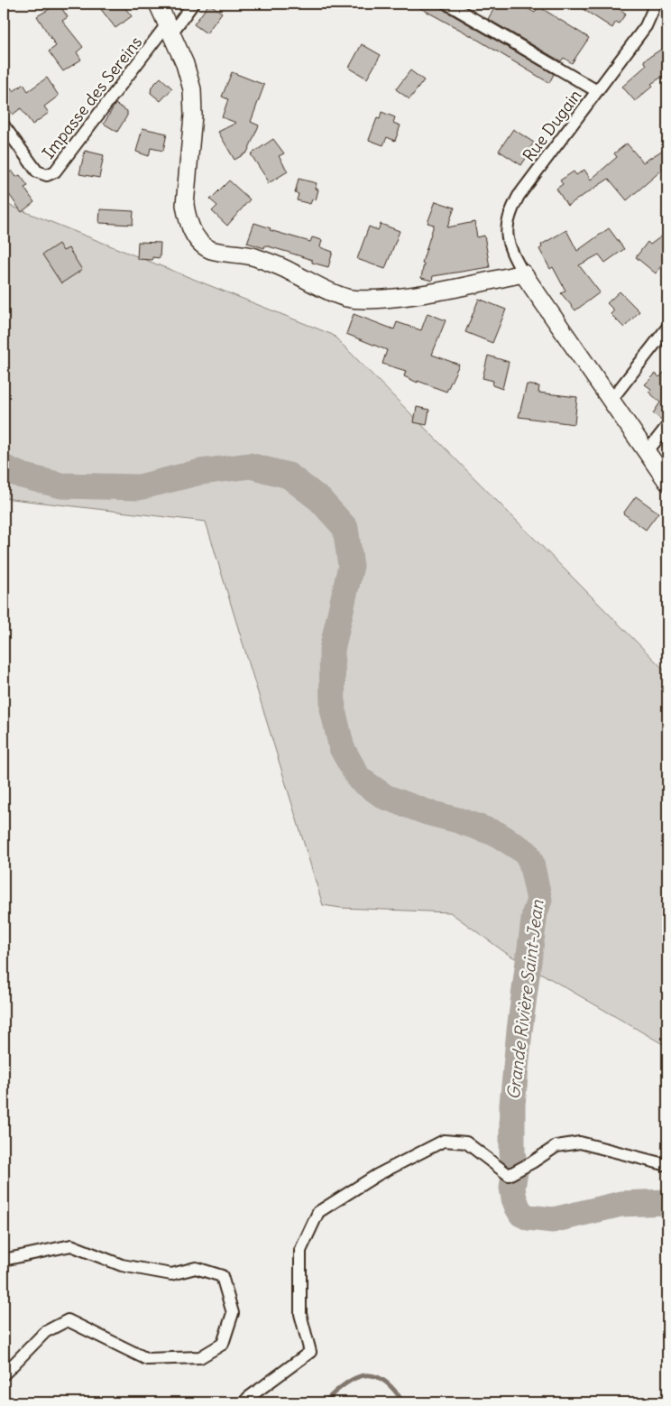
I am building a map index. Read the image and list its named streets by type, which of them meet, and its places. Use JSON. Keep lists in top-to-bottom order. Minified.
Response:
{"streets":{"street":["Impasse des Sereins","Rue Dugain"]},"water":["Grande Rivière Saint-Jean"]}
